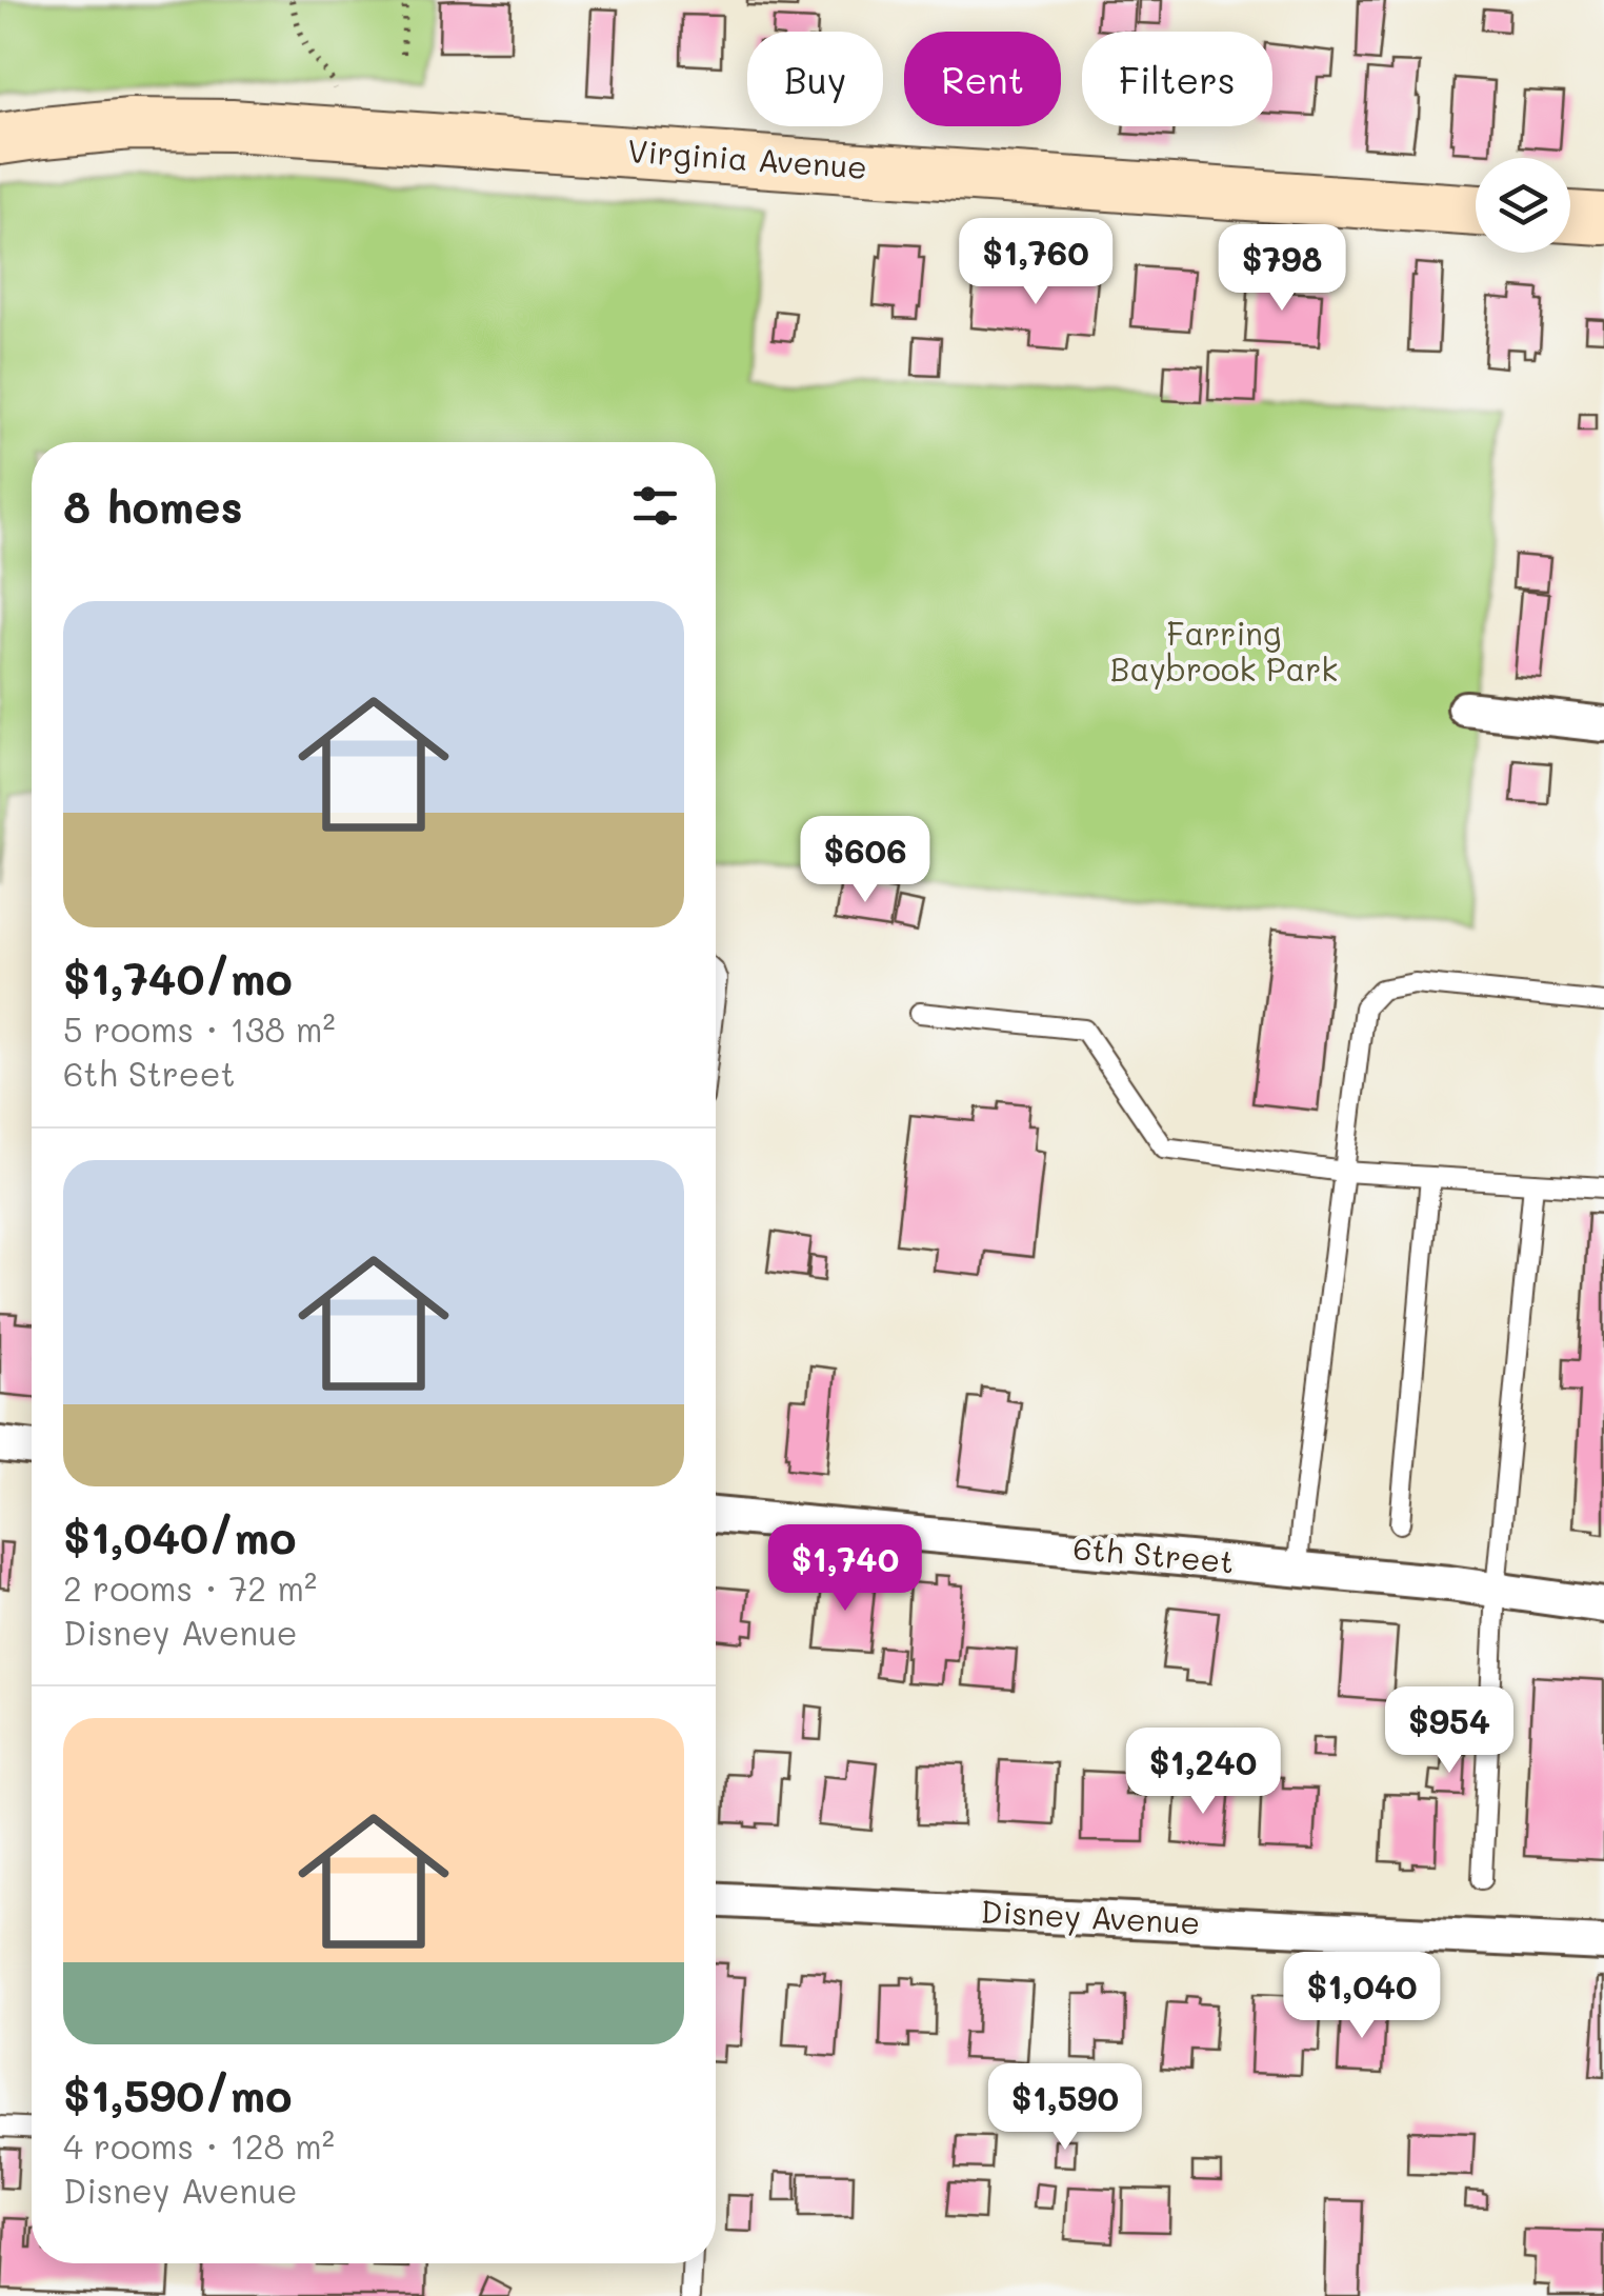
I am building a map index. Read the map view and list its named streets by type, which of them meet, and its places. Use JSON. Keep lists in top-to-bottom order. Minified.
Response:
{"streets":{"street":["Virginia Avenue","6th Street","Disney Avenue"]},"parks":["Farring Baybrook Park"],"page":{"chip":["Buy","Rent","Filters"],"price":["$1,760","$798","$606","$1,740","$954","$1,240","$1,040","$1,590"],"heading":"8 homes","list":[{"name":"$1,740/mo","note":"5 rooms · 138 m² · 6th Street"},{"name":"$1,040/mo","note":"2 rooms · 72 m² · Disney Avenue"},{"name":"$1,590/mo","note":"4 rooms · 128 m² · Disney Avenue"}]}}
